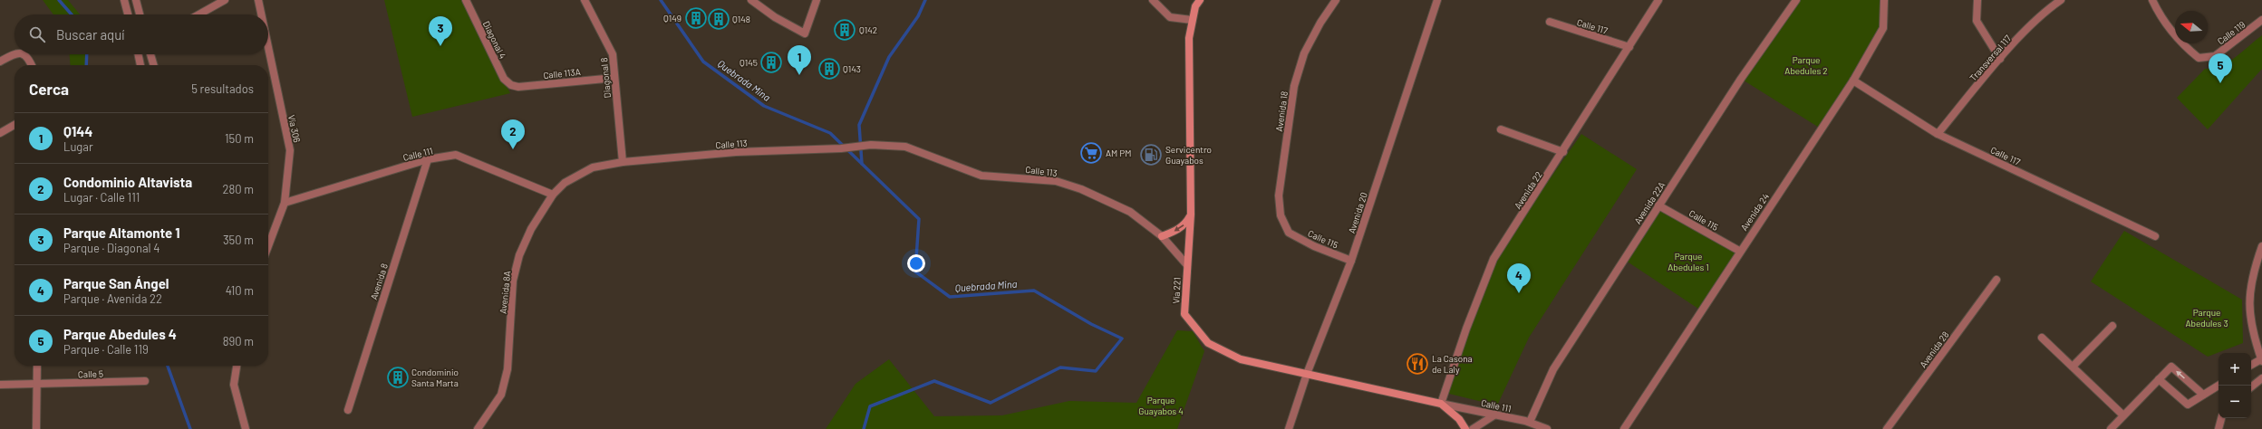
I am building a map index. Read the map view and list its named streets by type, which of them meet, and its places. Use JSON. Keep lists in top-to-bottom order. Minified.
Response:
{"streets":{"main road":["Vía 221"],"street":["Calle 117","Calle 119","Diagonal 4","Transversal 117","Calle 113A","Diagonal 8","Avenida 18","Vía 306","Calle 113","Calle 111","Avenida 22","Avenida 22A","Avenida 24","Avenida 20","Calle 115","Avenida 8","Avenida 8A","Avenida 28","Calle 5"]},"crossings":[["Calle 117","Transversal 117"],["Calle 117","Avenida 22"],["Calle 117","Avenida 24"],["Diagonal 4","Calle 113A"],["Calle 113A","Diagonal 8"],["Diagonal 8","Calle 113"],["Diagonal 8","Avenida 8A"],["Avenida 18","Calle 115"],["Vía 306","Calle 111"],["Calle 113","Vía 221"],["Calle 113","Avenida 8A"],["Calle 111","Avenida 22"],["Calle 111","Avenida 22A"],["Calle 111","Avenida 8"],["Calle 111","Vía 221"],["Calle 111","Avenida 8A"],["Avenida 22","Vía 221"],["Avenida 22A","Calle 115"],["Avenida 24","Calle 115"],["Avenida 20","Calle 115"],["Avenida 20","Vía 221"]],"water":["Quebrada Mina"],"parks":["Parque Abedules 2","Parque Abedules 1","Parque Abedules 3","Parque Guayabos 4"],"places":{"building":["Q149","Q148","Q142","Q145","Q143","Condominio Santa Marta"],"supermarket":["AM PM"],"fuel station":["Servicentro Guayabos"],"restaurant":["La Casona de Laly"]},"north":"left","page":{"search":"Buscar aquí","pins":["3","1","5","2","4"],"heading":["Cerca","5 resultados"],"list":[{"mark":"1","name":"Q144","note":"Lugar","value":"150 m"},{"mark":"2","name":"Condominio Altavista","note":"Lugar · Calle 111","value":"280 m"},{"mark":"3","name":"Parque Altamonte 1","note":"Parque · Diagonal 4","value":"350 m"},{"mark":"4","name":"Parque San Ángel","note":"Parque · Avenida 22","value":"410 m"},{"mark":"5","name":"Parque Abedules 4","note":"Parque · Calle 119","value":"890 m"}],"map_buttons":["+","−"]}}
